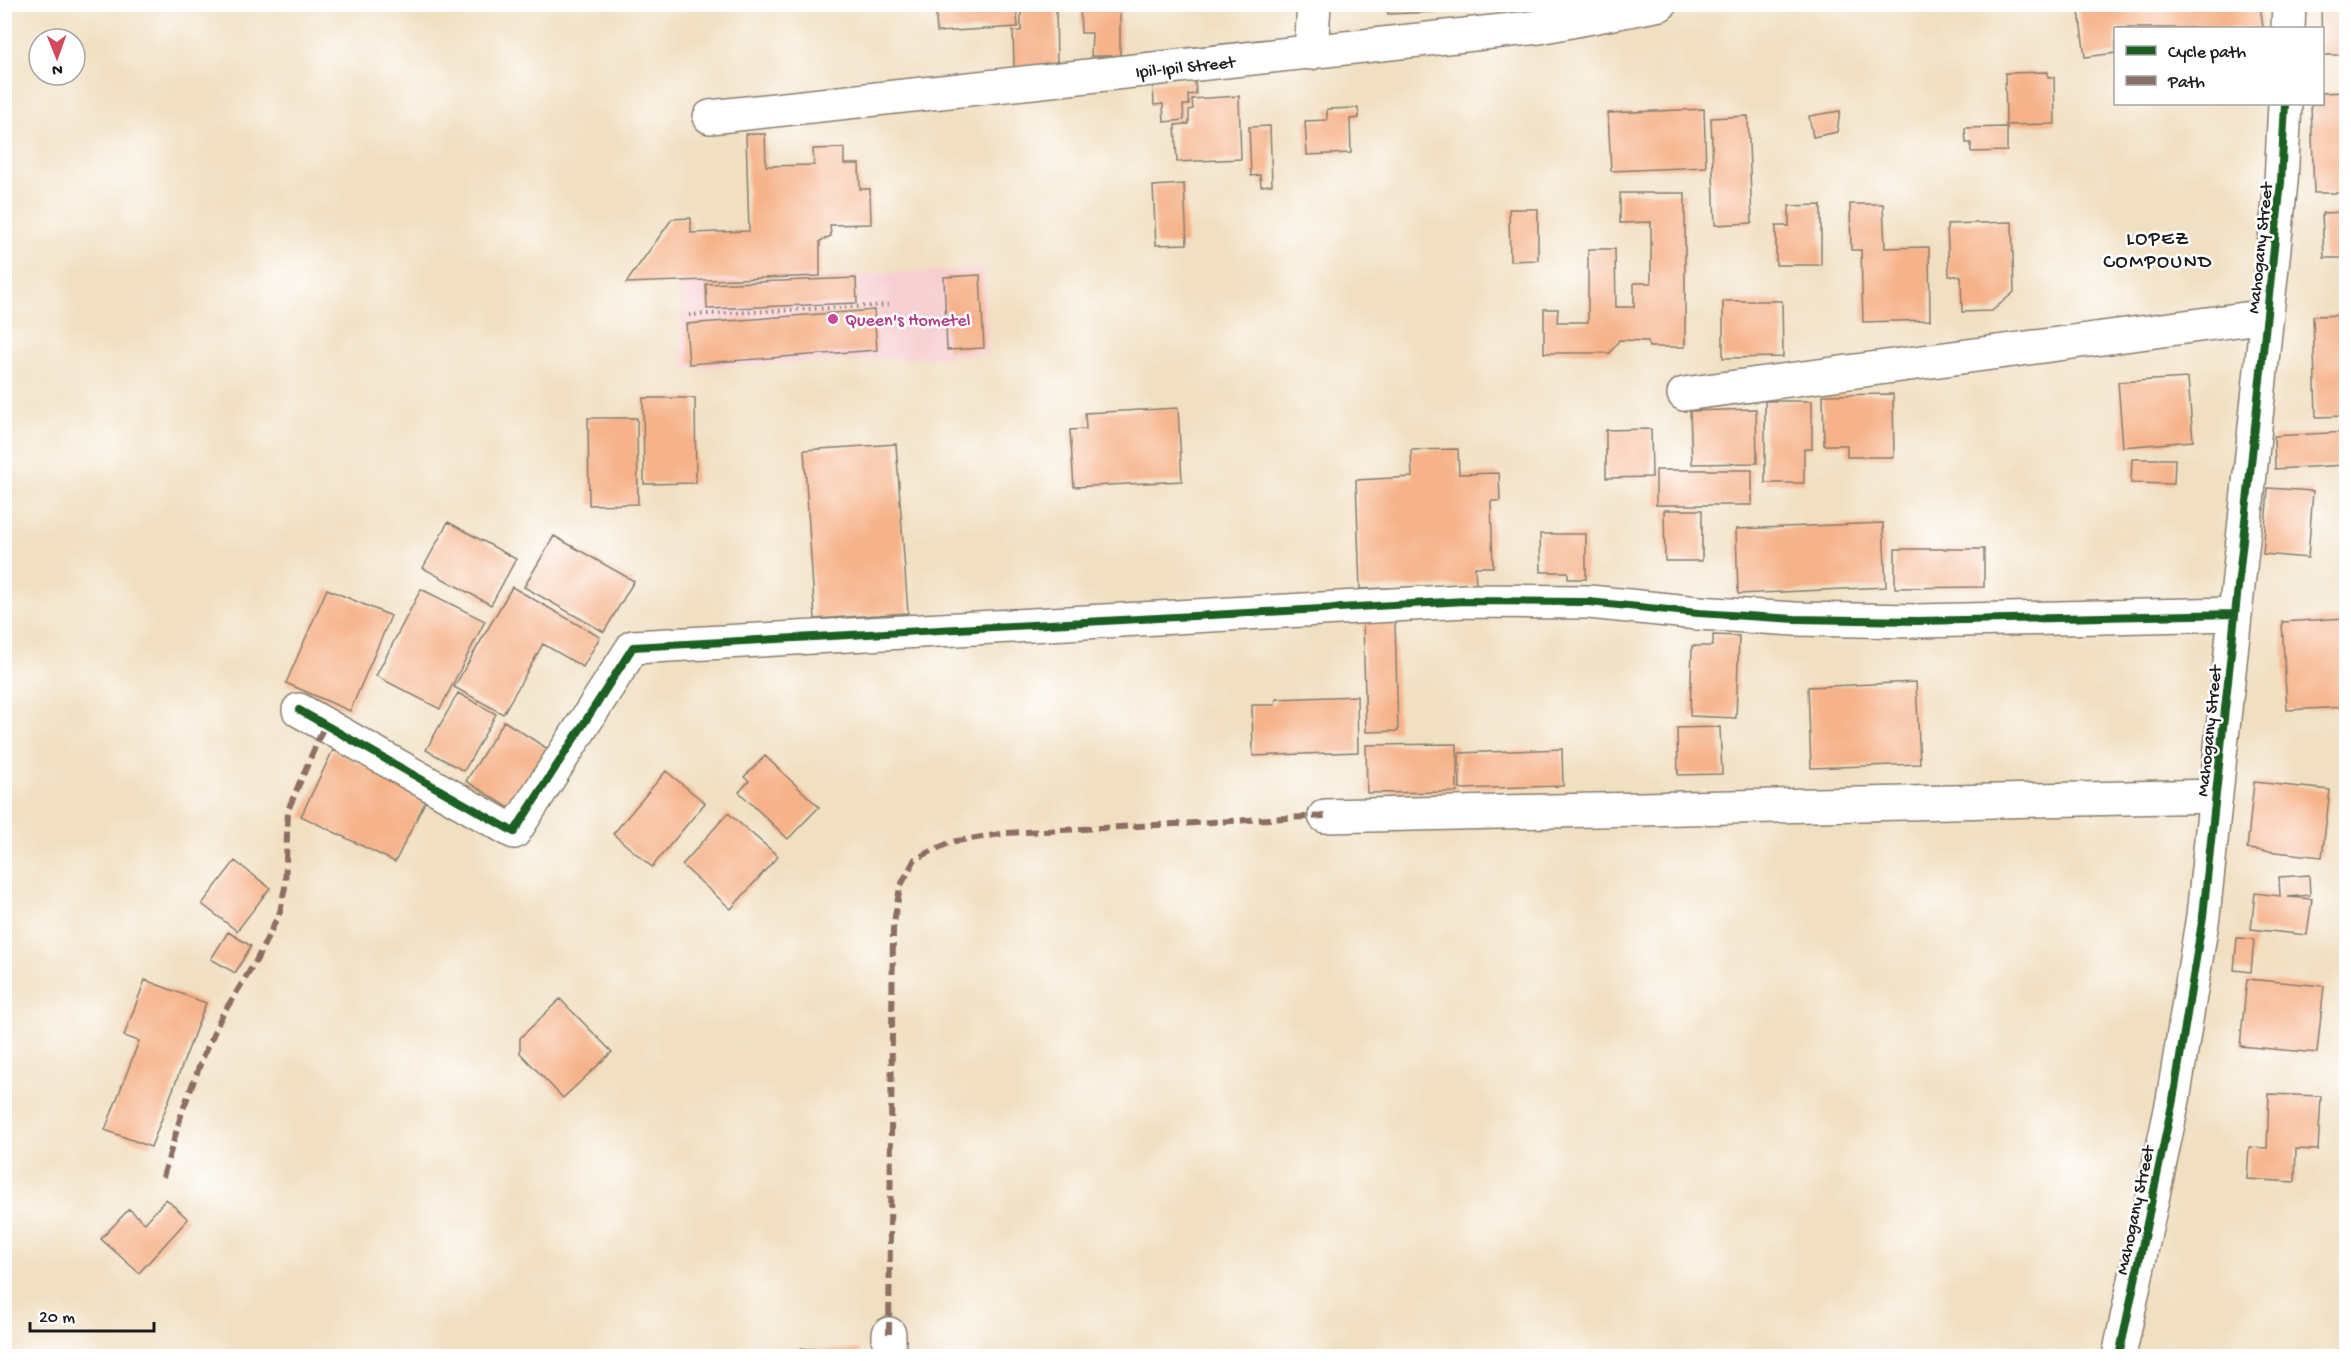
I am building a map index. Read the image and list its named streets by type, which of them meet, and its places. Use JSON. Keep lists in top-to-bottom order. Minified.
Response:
{"streets":{"street":["Ipil-Ipil Street","Mahogany Street"]},"districts":["LOPEZ COMPOUND"],"places":["Queen's Hometel"],"legend":["Cycle path","Path"],"scale_bar":"20 m","north":"bottom"}
